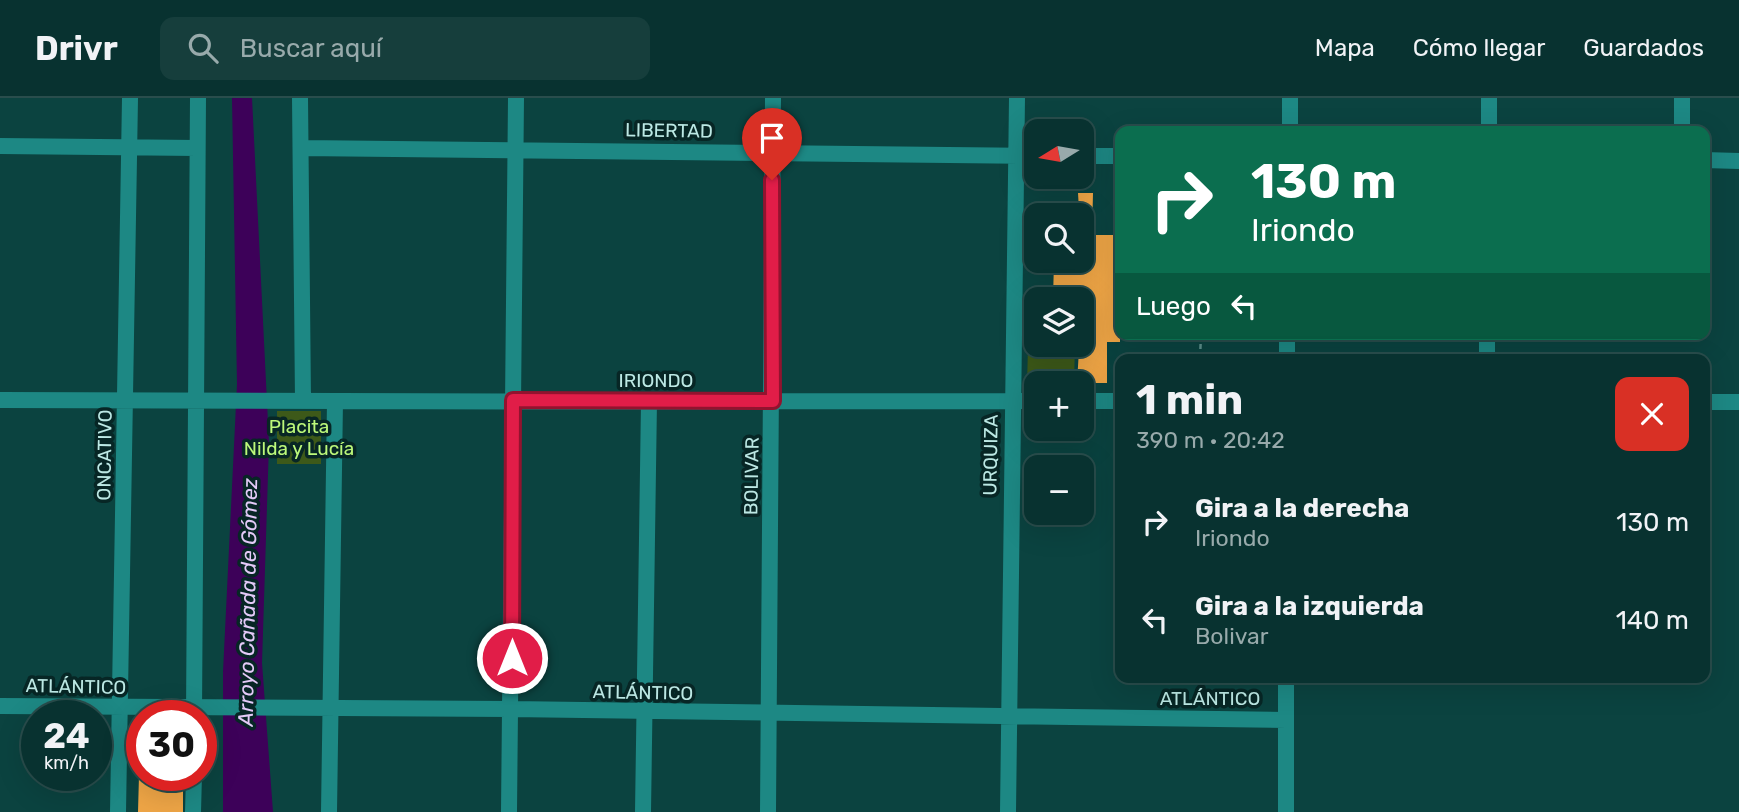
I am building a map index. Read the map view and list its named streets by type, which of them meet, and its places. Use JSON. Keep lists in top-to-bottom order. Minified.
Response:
{"streets":{"street":["LIBERTAD","IRIONDO","ONCATIVO","URQUIZA","BOLIVAR","ATLÁNTICO"]},"crossings":[["LIBERTAD","URQUIZA"],["LIBERTAD","BOLIVAR"],["IRIONDO","URQUIZA"],["IRIONDO","BOLIVAR"],["ONCATIVO","ATLÁNTICO"],["URQUIZA","ATLÁNTICO"],["BOLIVAR","ATLÁNTICO"]],"water":["Arroyo Cañada de Gómez"],"parks":["Placita Nilda y Lucía"],"north":"left","page":{"header":"Drivr","search":"Buscar aquí","nav":["Mapa","Cómo llegar","Guardados"],"map_buttons":["+","−"],"turn":["130 m","Iriondo"],"then":"Luego","heading":["1 min","390 m · 20:42"],"list":[{"name":"Gira a la derecha","note":"Iriondo","value":"130 m"},{"name":"Gira a la izquierda","note":"Bolivar","value":"140 m"}],"speed":"24 km/h","limit":"30"}}
